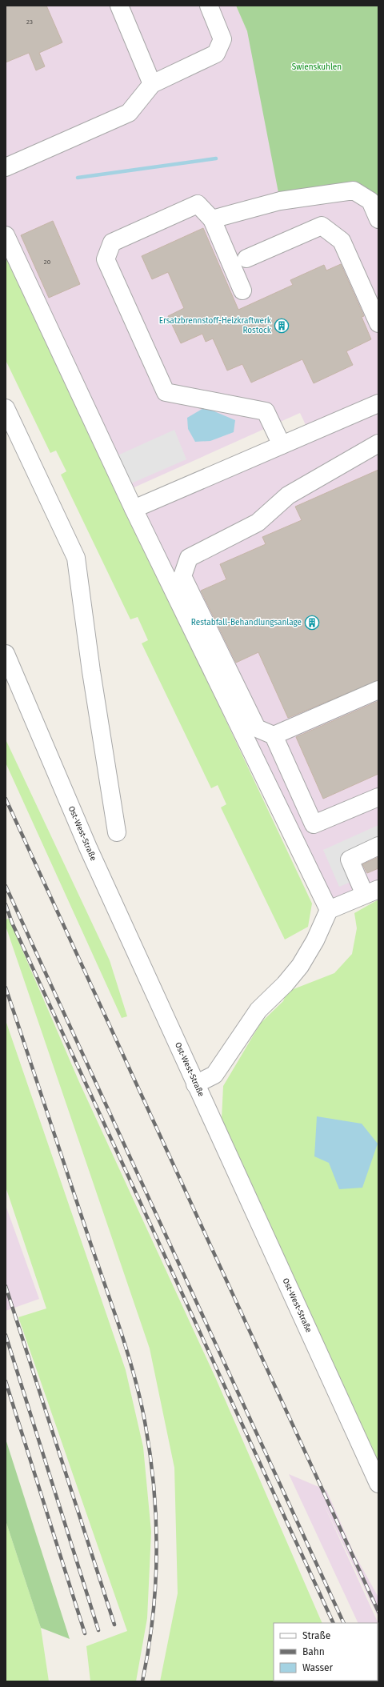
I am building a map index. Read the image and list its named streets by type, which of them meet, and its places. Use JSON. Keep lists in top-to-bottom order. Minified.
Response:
{"streets":{"street":["Ost-West-Straße"]},"parks":["Swienskuhlen"],"places":{"building":["Ersatzbrennstoff-Heizkraftwerk Rostock","Restabfall-Behandlungsanlage"]},"house_numbers":["23","20"],"legend":["Straße","Bahn","Wasser"]}
